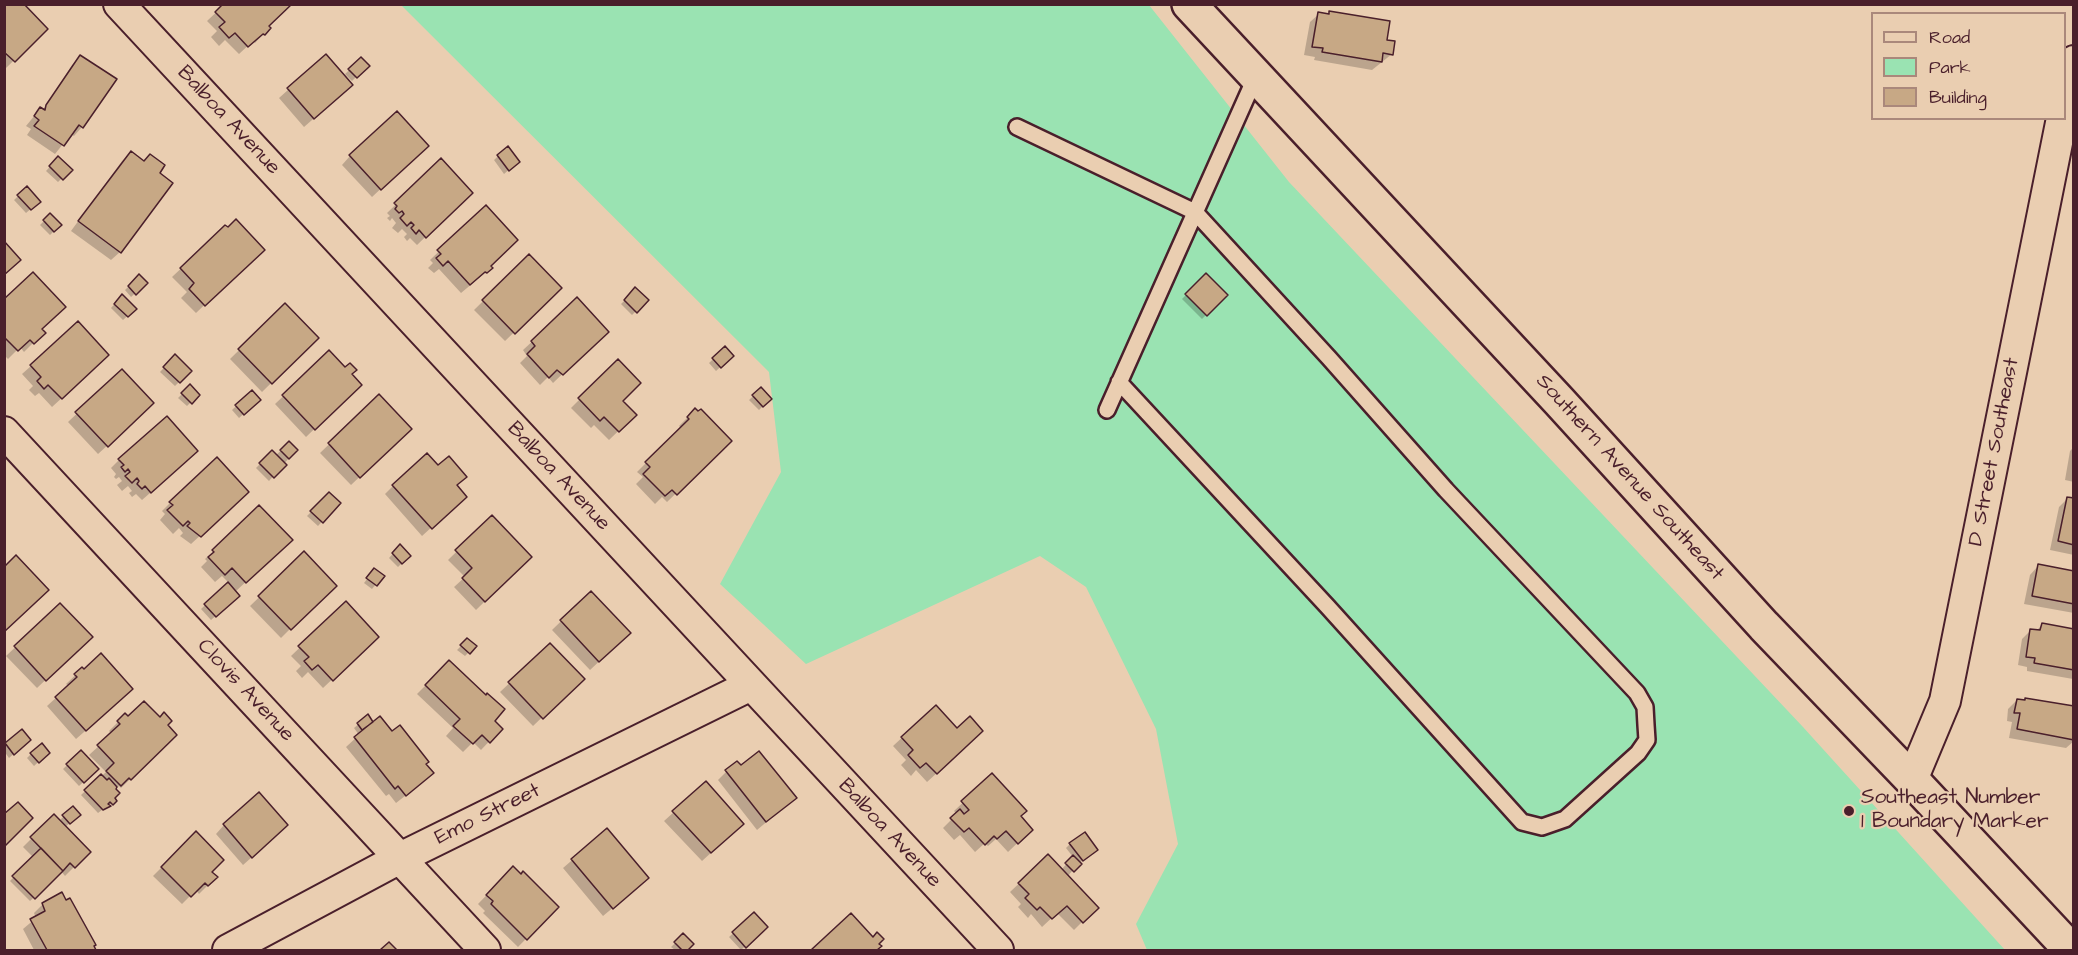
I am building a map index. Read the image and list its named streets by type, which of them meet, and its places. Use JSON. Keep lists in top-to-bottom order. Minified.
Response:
{"streets":{"main road":["Southern Avenue Southeast"],"street":["Balboa Avenue","D Street Southeast","Clovis Avenue","Emo Street"]},"crossings":[["Balboa Avenue","Emo Street"],["D Street Southeast","Southern Avenue Southeast"],["Clovis Avenue","Emo Street"]],"places":["Southeast Number 1 Boundary Marker"],"legend":["Road","Park","Building"]}
